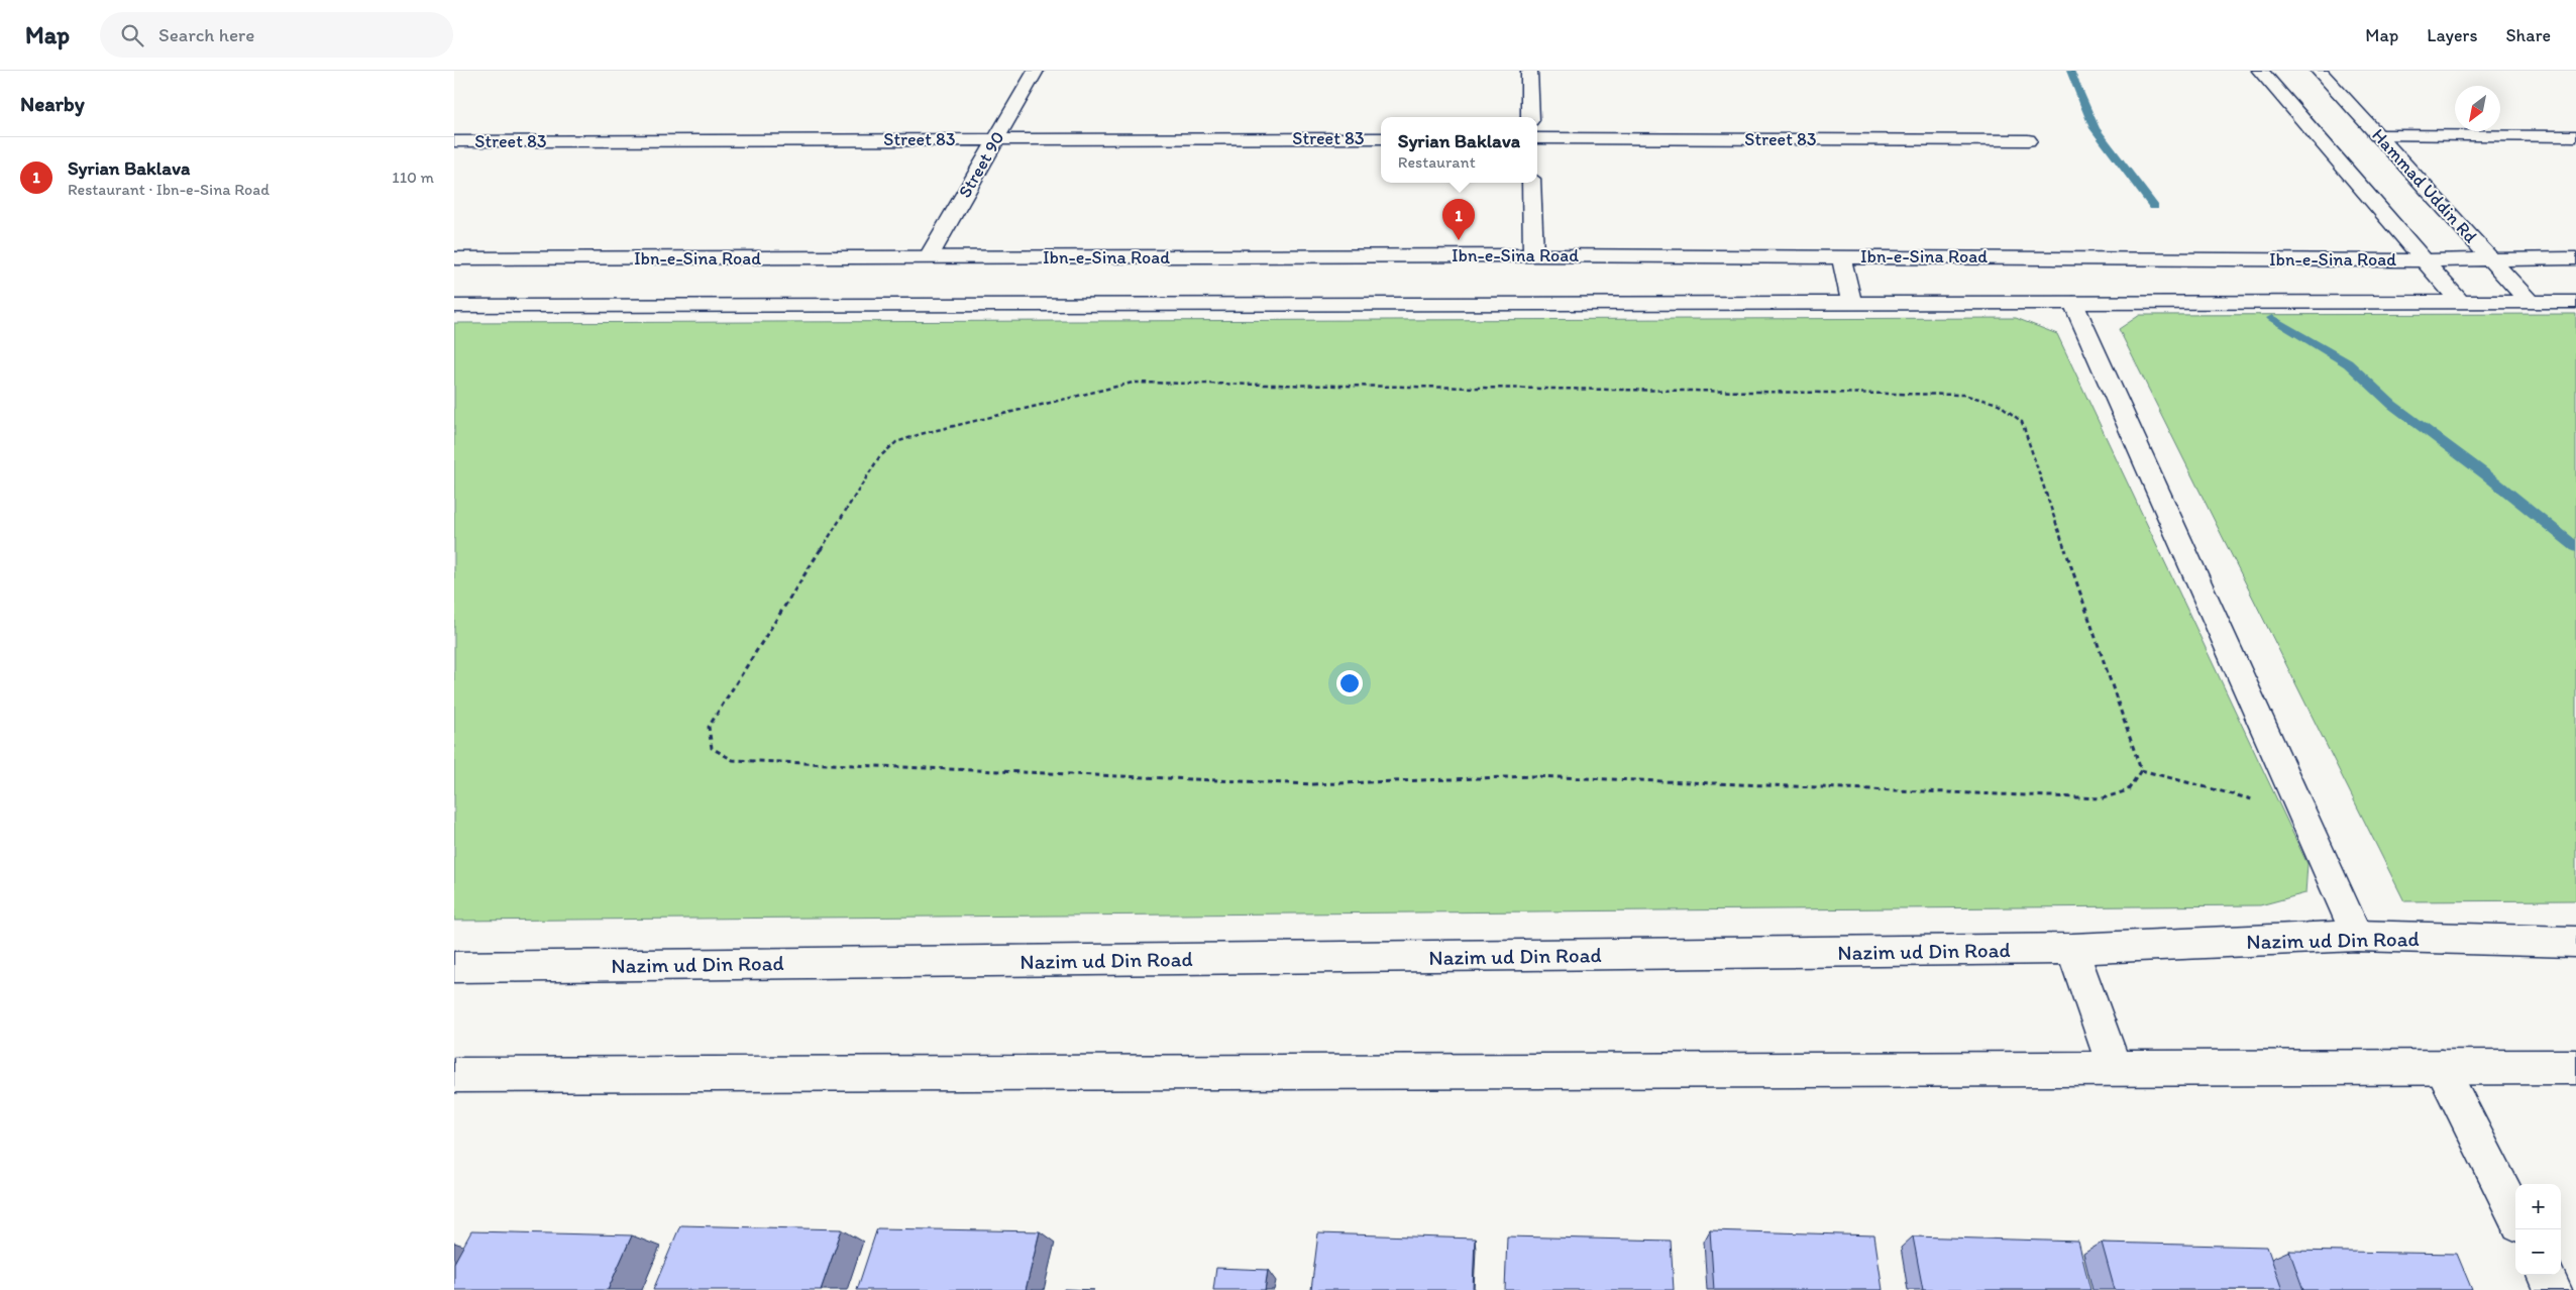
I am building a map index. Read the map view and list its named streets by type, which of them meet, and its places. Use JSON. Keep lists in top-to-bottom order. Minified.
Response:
{"streets":{"main road":["Street 83","Street 90","Hammad Uddin Rd","Ibn-e-Sina Road","Nazim ud Din Road"]},"crossings":[["Street 83","Street 90"],["Street 90","Ibn-e-Sina Road"],["Hammad Uddin Rd","Ibn-e-Sina Road"]],"north":"bottom left","page":{"header":"Map","search":"Search here","nav":["Map","Layers","Share"],"heading":"Nearby","popup":["Syrian Baklava","Restaurant"],"list":[{"mark":"1","name":"Syrian Baklava","note":"Restaurant · Ibn-e-Sina Road","value":"110 m"}],"pins":"1","map_buttons":["+","−"]}}
